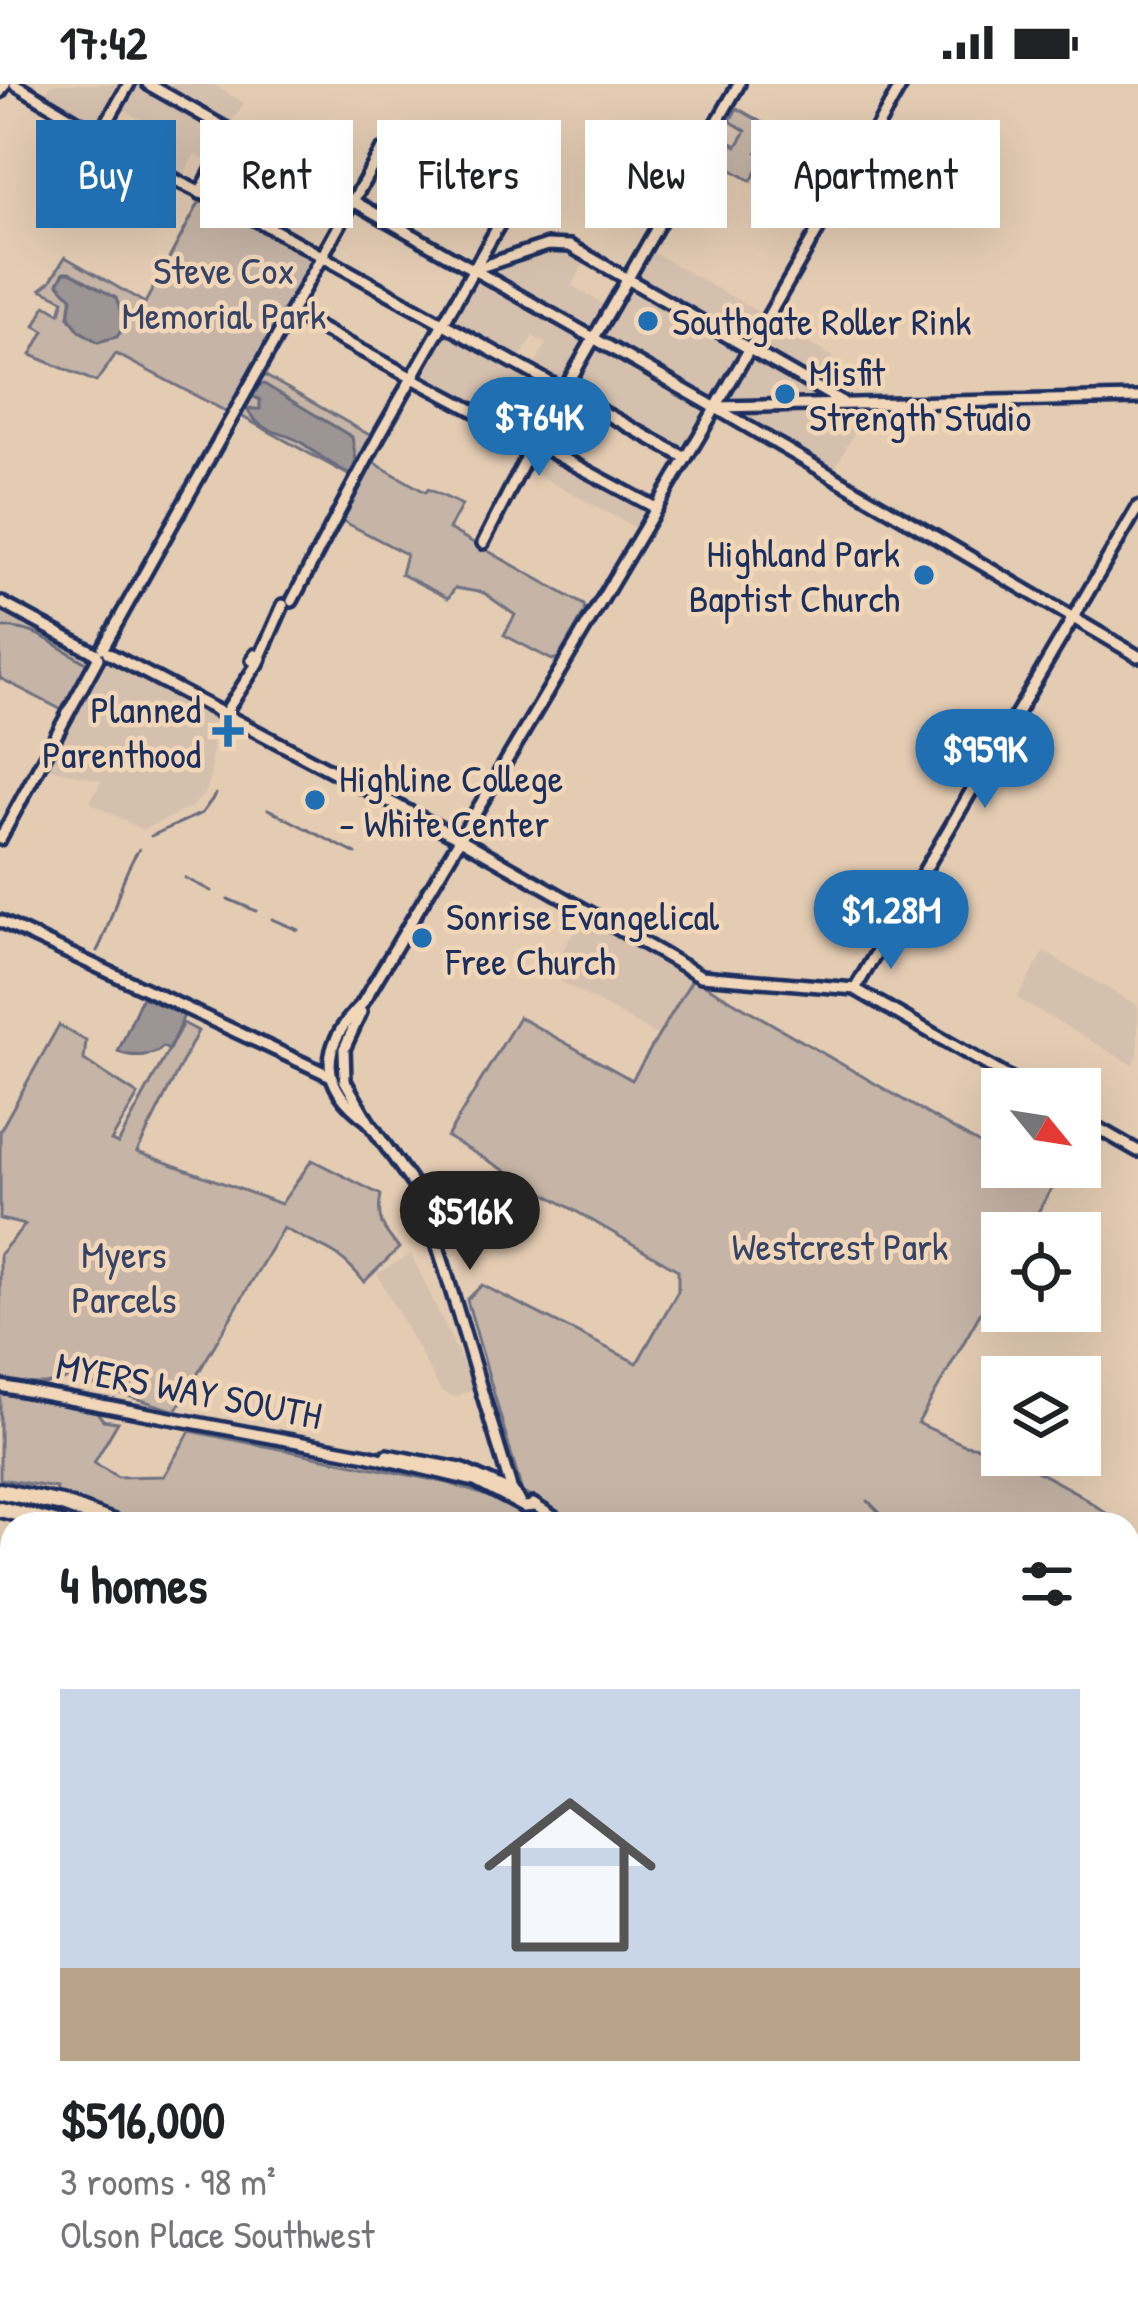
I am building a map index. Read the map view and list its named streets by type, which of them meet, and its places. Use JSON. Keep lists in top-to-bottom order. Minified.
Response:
{"streets":{"street":["MYERS WAY SOUTH"]},"parks":["Steve Cox Memorial Park","Westcrest Park","Myers Parcels"],"places":{"other":["Southgate Roller Rink","Misfit Strength Studio","Highland Park Baptist Church","Highline College - White Center","Sonrise Evangelical Free Church"],"health":["Planned Parenthood"]},"north":"bottom right","page":{"status":"17:42","chip":["Buy","Rent","Filters","New","Apartment"],"price":["$764K","$959K","$1.28M","$516K"],"heading":"4 homes","list":[{"name":"$516,000","note":"3 rooms · 98 m² · Olson Place Southwest"}]}}
